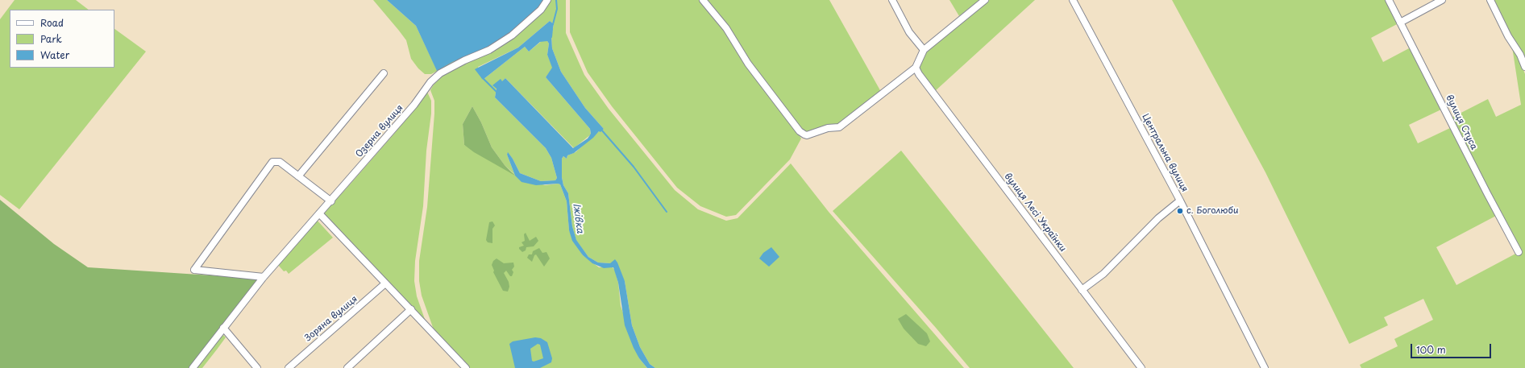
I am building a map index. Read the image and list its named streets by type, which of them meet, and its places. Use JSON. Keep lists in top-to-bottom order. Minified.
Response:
{"streets":{"street":["вулиця Стуса","Озерна вулиця","Центральна вулиця","вулиця Лесі Українки","Зоряна вулиця"]},"water":["Іжівка"],"places":["с. Боголюби"],"legend":["Road","Park","Water"],"scale_bar":"100 m"}
